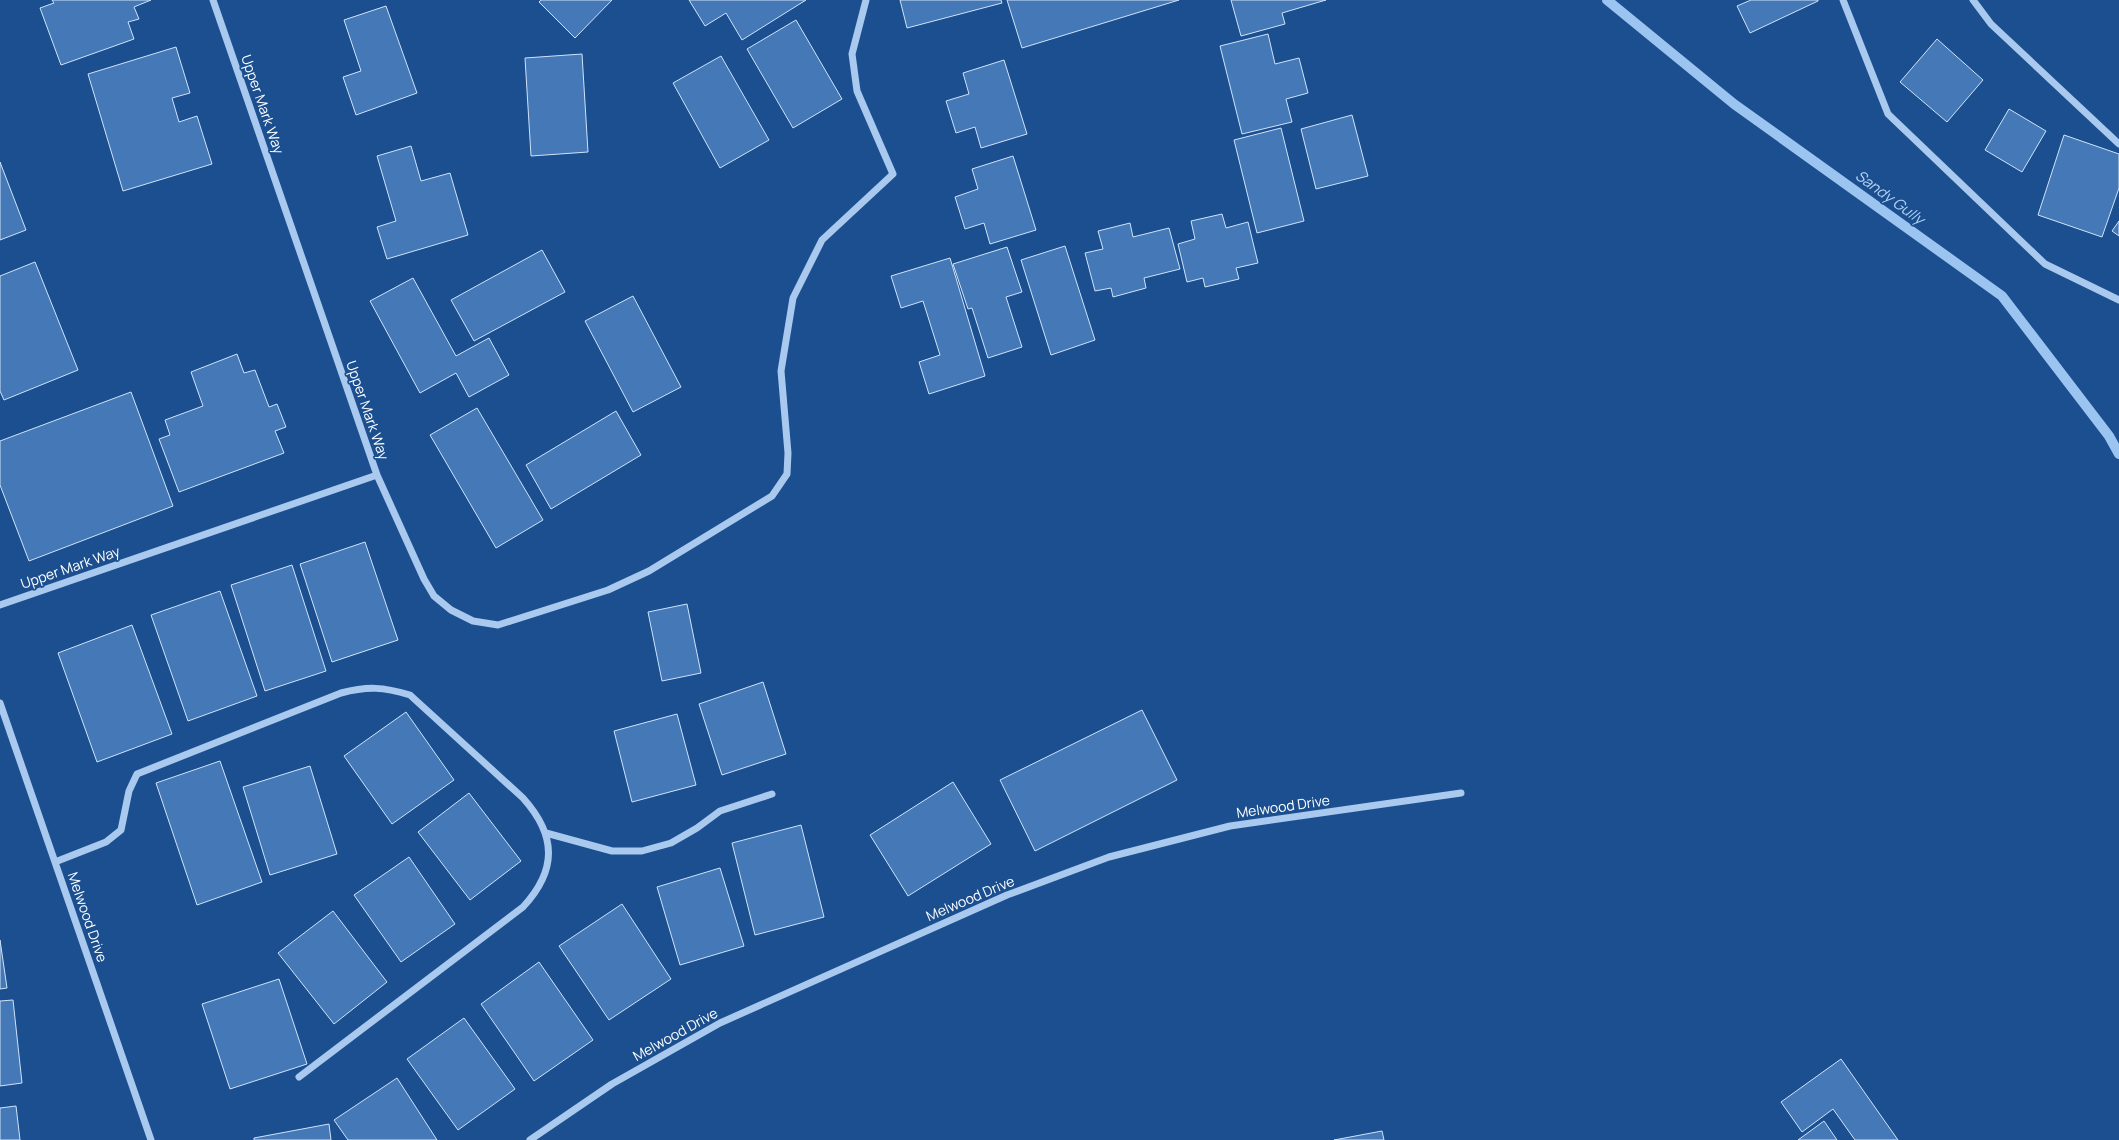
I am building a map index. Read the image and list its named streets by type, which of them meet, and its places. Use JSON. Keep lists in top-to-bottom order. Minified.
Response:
{"streets":{"street":["Upper Mark Way","Melwood Drive"]},"water":["Sandy Gully"]}
